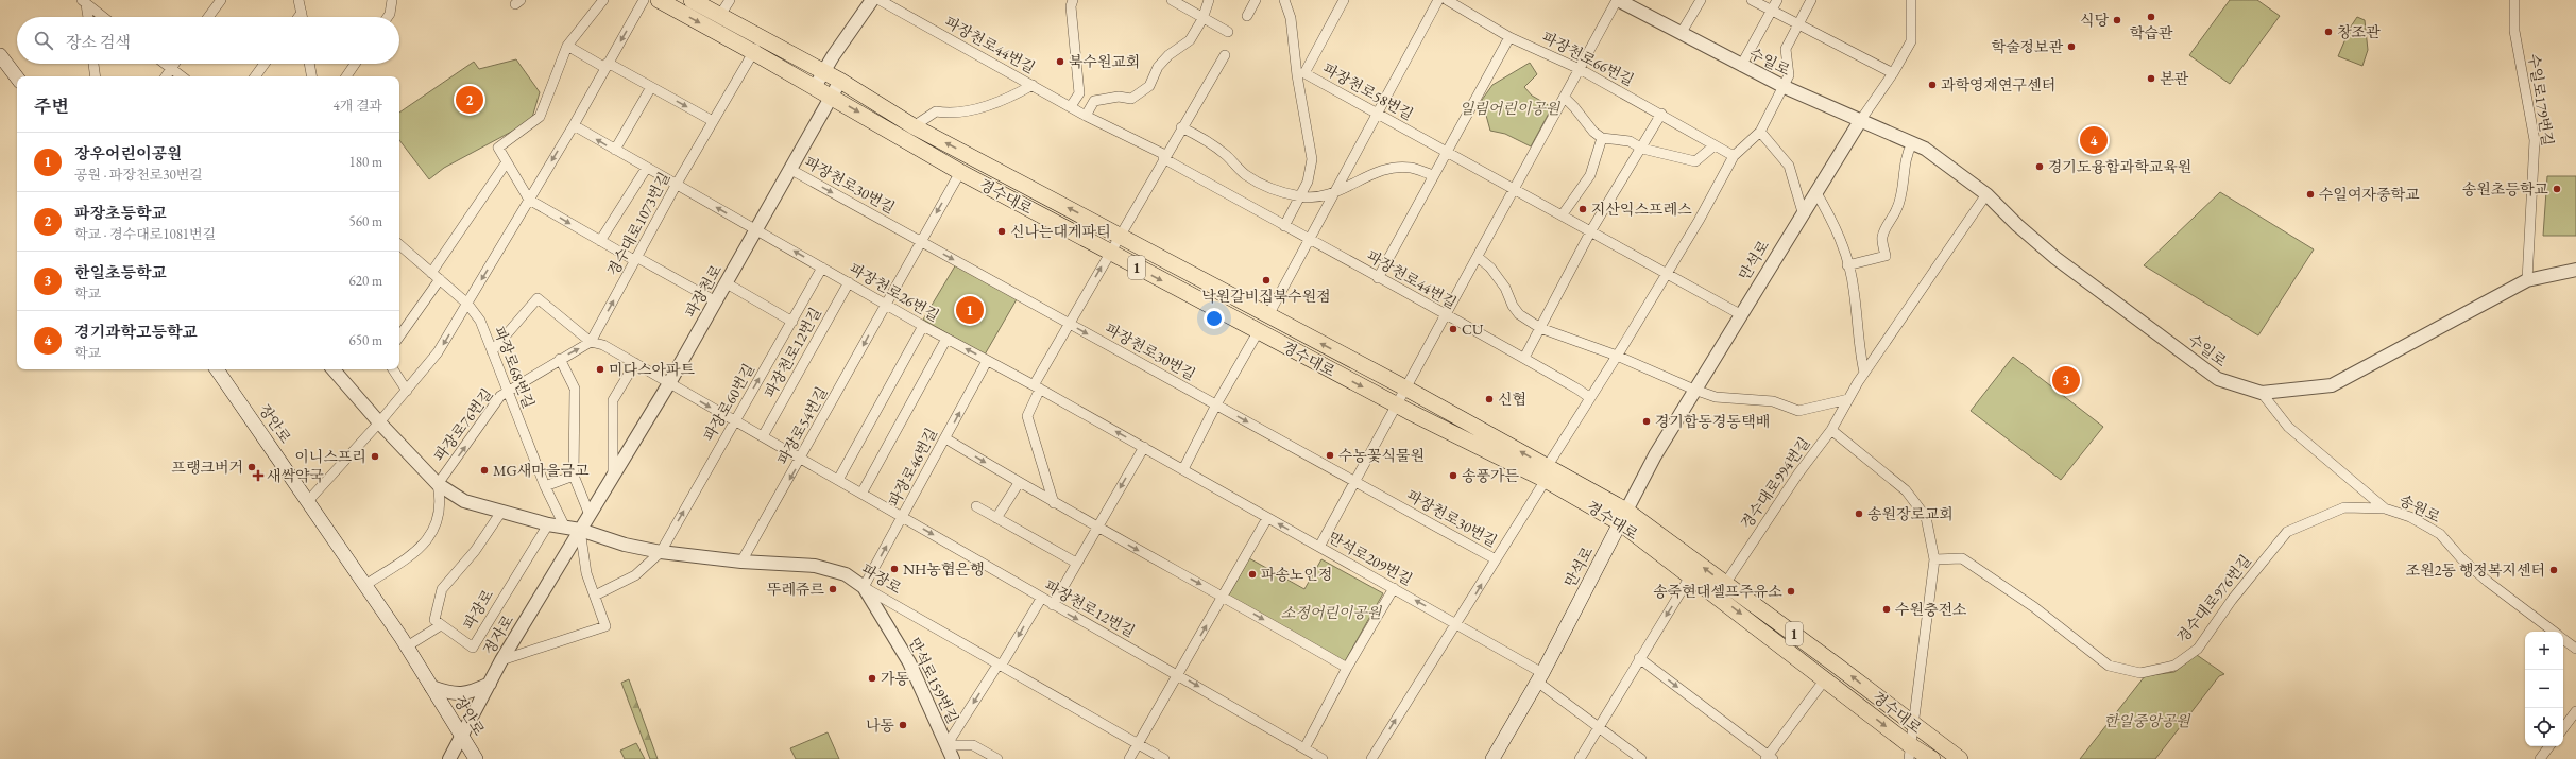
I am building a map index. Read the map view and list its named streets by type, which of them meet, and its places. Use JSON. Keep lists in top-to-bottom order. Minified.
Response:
{"streets":{"main road":["경수대로","만석로","1","장안로"],"street":["파장천로44번길","파장천로66번길","수일로","파장천로58번길","수일로179번길","파장천로30번길","경수대로1073번길","파장천로","파장천로26번길","파장천로12번길","파장로68번길","파장로60번길","파장로76번길","파장로54번길","파장로46번길","경수대로994번길","송원로","만석로209번길","파장로","경수대로976번길","정자로","만석로159번길"]},"crossings":[["수일로","수일로179번길"],["수일로","만석로"],["수일로","경수대로994번길"],["파장천로58번길","만석로"],["파장천로30번길","파장천로"],["파장천로30번길","파장로54번길"],["경수대로","경수대로1073번길"],["경수대로","만석로"],["경수대로","파장천로"],["경수대로","파장로54번길"],["경수대로","경수대로994번길"],["경수대로1073번길","파장천로26번길"],["경수대로1073번길","파장천로12번길"],["경수대로1073번길","파장로76번길"],["만석로","만석로209번길"],["파장천로","파장천로26번길"],["파장천로","파장천로12번길"],["파장천로","파장로"],["파장천로","정자로"],["파장천로26번길","파장천로12번길"],["파장천로26번길","파장로60번길"],["파장천로26번길","파장로54번길"],["파장천로26번길","파장로46번길"],["파장천로26번길","만석로209번길"],["파장천로12번길","파장로68번길"],["파장천로12번길","파장로60번길"],["파장천로12번길","파장로76번길"],["파장천로12번길","파장로54번길"],["파장천로12번길","파장로46번길"],["파장천로12번길","만석로159번길"],["파장로68번길","파장로76번길"],["파장로68번길","파장로"],["파장로60번길","파장로"],["장안로","정자로"],["파장로76번길","파장로"],["파장로54번길","파장로"],["파장로46번길","파장로"],["파장로46번길","만석로159번길"],["송원로","경수대로976번길"],["파장로","정자로"],["파장로","만석로159번길"]],"one_way":["파장천로30번길","파장천로12번길","파장로60번길","만석로159번길"],"parks":["일림어린이공원","소정어린이공원","한일중앙공원"],"places":{"other":["학습관","식당","창조관","학술정보관","북수원교회","본관","과학영재연구센터","경기도융합과학교육원","송원초등학교","수일여자중학교","지산익스프레스","신나는대게파티","낙원갈비집북수원점","CU","미다스아파트","신협","경기합동경동택배","수농꽃식물원","이니스프리","프랭크버거","MG새마을금고","송풍가든","송원장로교회","NH농협은행","조원2동 행정복지센터","파송노인정","뚜레쥬르","송죽현대셀프주유소","수원충전소","가동","나동"],"health":["새싹약국"]},"page":{"search":"장소 검색","heading":["주변","4개 결과"],"pins":["2","4","1","3"],"list":[{"mark":"1","name":"장우어린이공원","note":"공원 · 파장천로30번길","value":"180 m"},{"mark":"2","name":"파장초등학교","note":"학교 · 경수대로1081번길","value":"560 m"},{"mark":"3","name":"한일초등학교","note":"학교","value":"620 m"},{"mark":"4","name":"경기과학고등학교","note":"학교","value":"650 m"}],"map_buttons":["+","−"]}}
